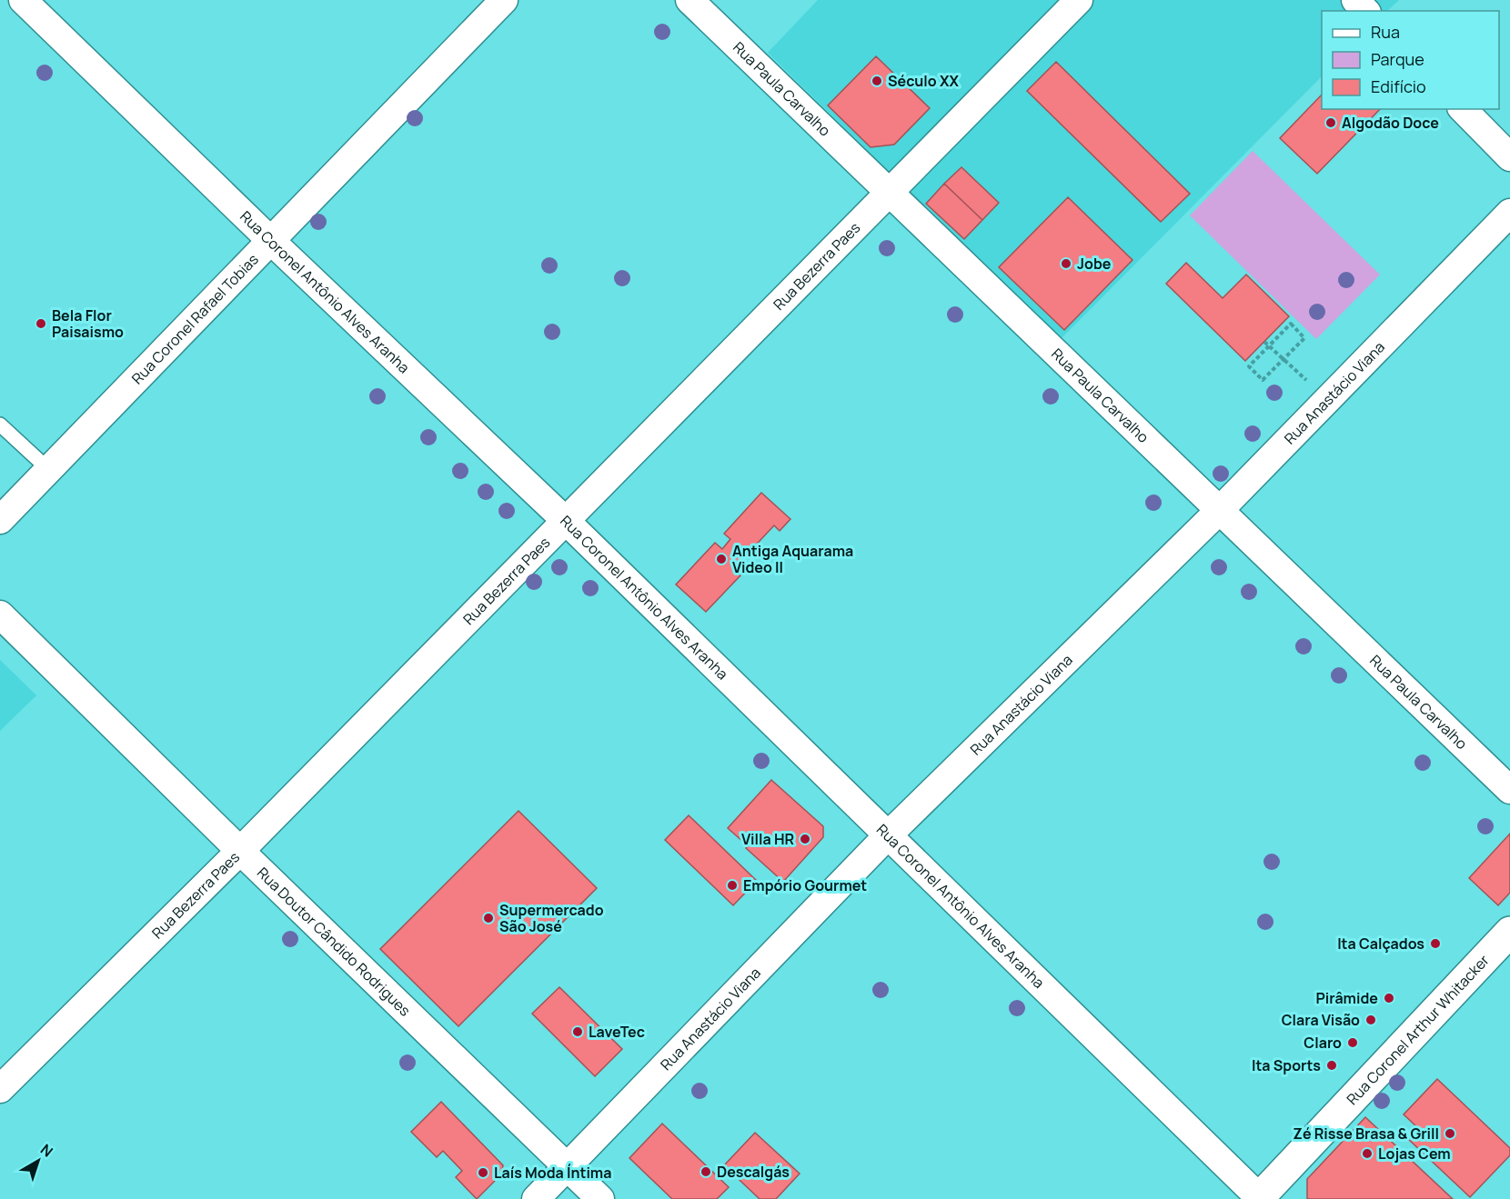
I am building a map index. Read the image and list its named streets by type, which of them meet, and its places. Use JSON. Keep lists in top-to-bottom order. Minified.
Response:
{"streets":{"main road":["Rua Coronel Arthur Whitacker"],"street":["Rua Paula Carvalho","Rua Bezerra Paes","Rua Coronel Antônio Alves Aranha","Rua Coronel Rafael Tobias","Rua Anastácio Viana","Rua Doutor Cândido Rodrigues"]},"crossings":[["Rua Paula Carvalho","Rua Bezerra Paes"],["Rua Paula Carvalho","Rua Anastácio Viana"],["Rua Bezerra Paes","Rua Coronel Antônio Alves Aranha"],["Rua Bezerra Paes","Rua Doutor Cândido Rodrigues"],["Rua Coronel Antônio Alves Aranha","Rua Coronel Rafael Tobias"],["Rua Coronel Antônio Alves Aranha","Rua Anastácio Viana"],["Rua Coronel Antônio Alves Aranha","Rua Coronel Arthur Whitacker"],["Rua Anastácio Viana","Rua Doutor Cândido Rodrigues"]],"places":["Século XX","Algodão Doce","Jobe","Bela Flor Paisaismo","Antiga Aquarama Video II","Villa HR","Empório Gourmet","Supermercado São José","Ita Calçados","Pirâmide","Clara Visão","LaveTec","Claro","Ita Sports","Zé Risse Brasa & Grill","Lojas Cem","Descalgás","Laís Moda Íntima"],"legend":["Rua","Parque","Edifício"],"north":"top right"}
